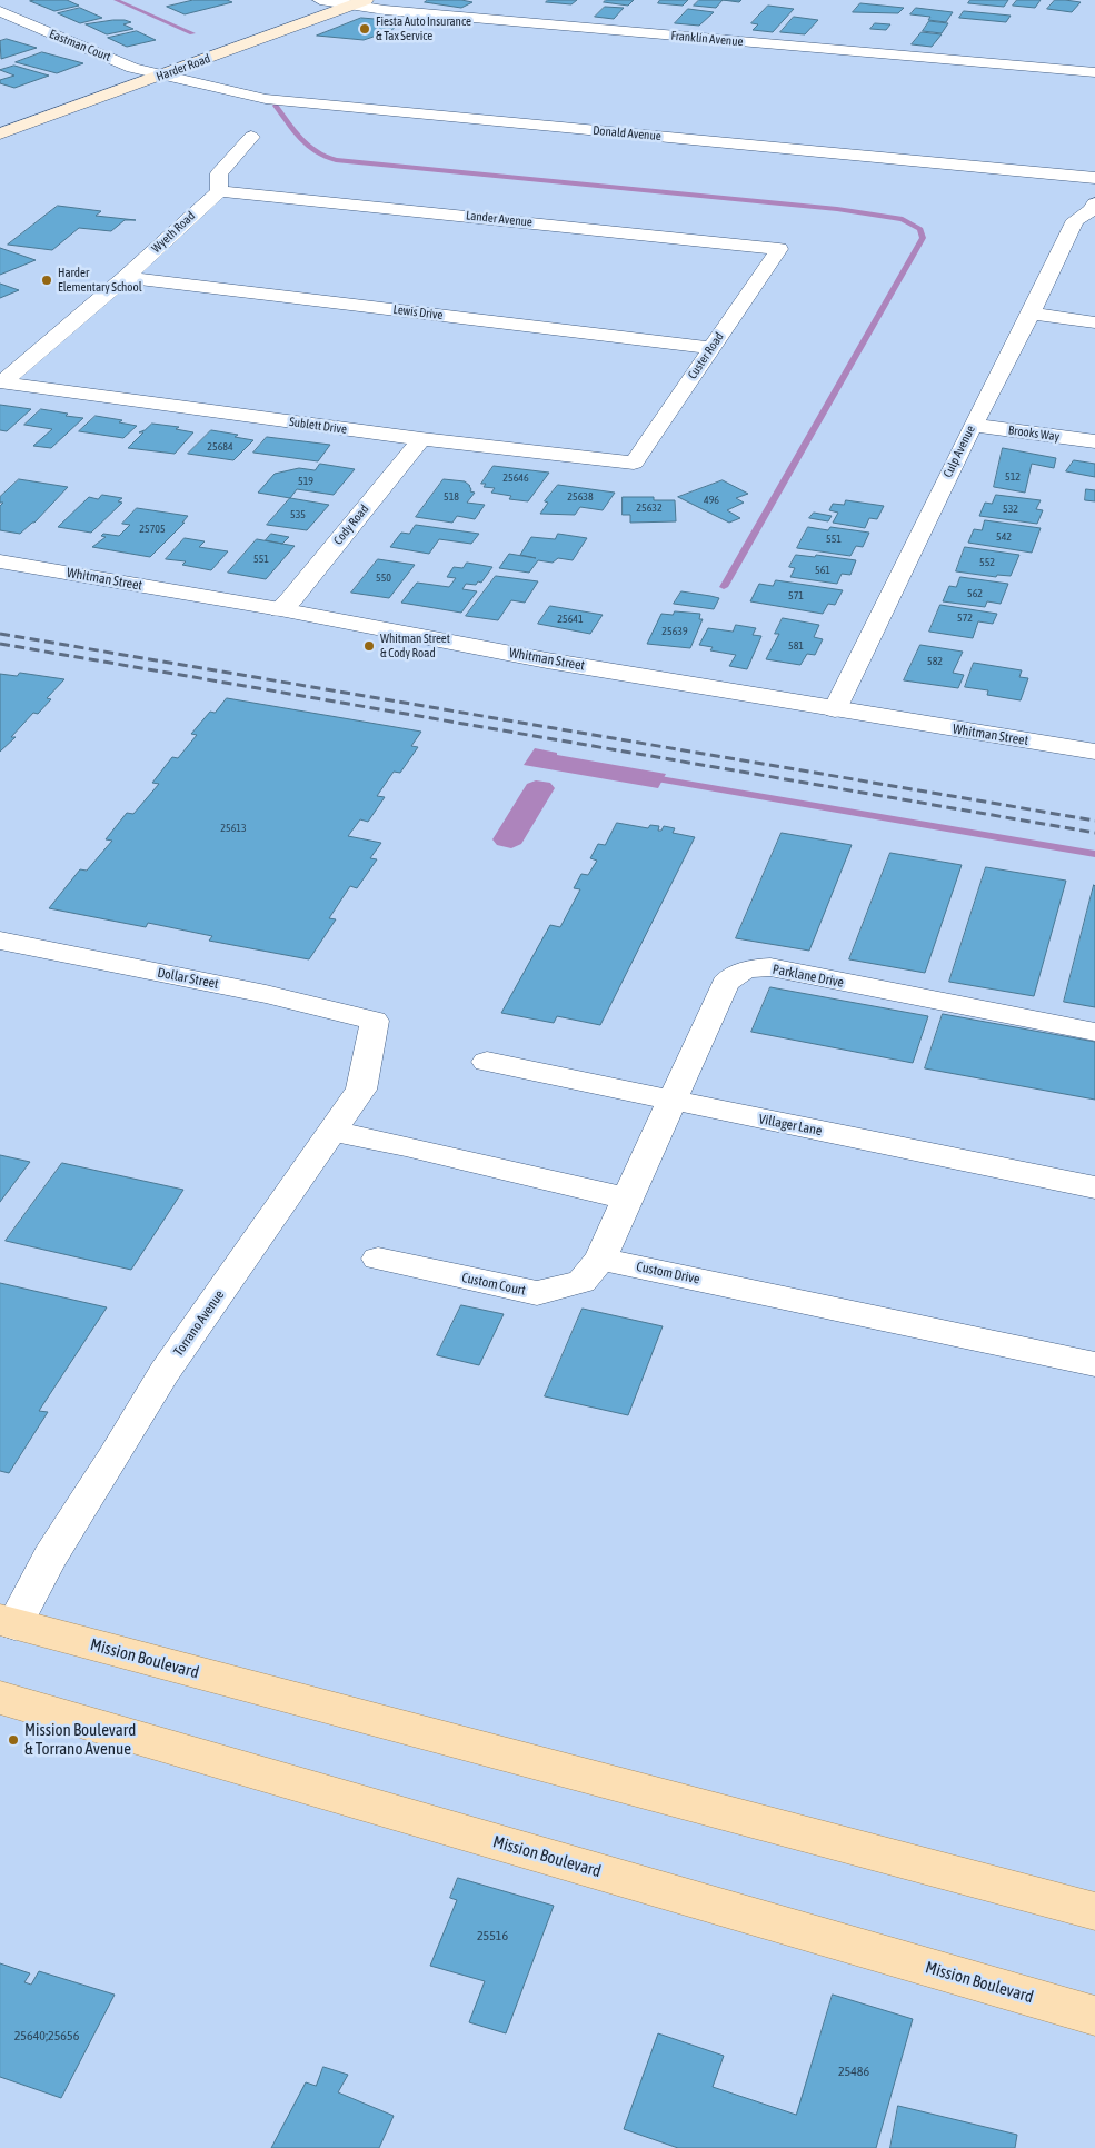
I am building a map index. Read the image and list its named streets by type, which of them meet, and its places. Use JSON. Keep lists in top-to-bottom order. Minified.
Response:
{"streets":{"main road":["Harder Road","Mission Boulevard"],"street":["Franklin Avenue","Eastman Court","Donald Avenue","Lander Avenue","Wyeth Road","Lewis Drive","Custer Road","Sublett Drive","Brooks Way","Culp Avenue","Cody Road","Whitman Street","Parklane Drive","Dollar Street","Villager Lane","Custom Drive","Custom Court","Torrano Avenue"]},"crossings":[["Franklin Avenue","Harder Road"],["Eastman Court","Harder Road"],["Eastman Court","Donald Avenue"],["Harder Road","Donald Avenue"],["Lander Avenue","Wyeth Road"],["Lander Avenue","Custer Road"],["Wyeth Road","Lewis Drive"],["Wyeth Road","Sublett Drive"],["Lewis Drive","Custer Road"],["Custer Road","Sublett Drive"],["Sublett Drive","Cody Road"],["Brooks Way","Culp Avenue"],["Culp Avenue","Whitman Street"],["Cody Road","Whitman Street"],["Parklane Drive","Villager Lane"],["Dollar Street","Torrano Avenue"],["Custom Drive","Custom Court"],["Torrano Avenue","Mission Boulevard"]],"places":["Fiesta Auto Insurance & Tax Service","Harder Elementary School","Whitman Street & Cody Road","Mission Boulevard & Torrano Avenue"],"house_numbers":["25684","512","25646","519","518","25638","496","25632","532","535","25705","542","551","551","552","561","550","562","571","572","25641","25639","581","582","25613","25516","25640;25656","25486"]}
